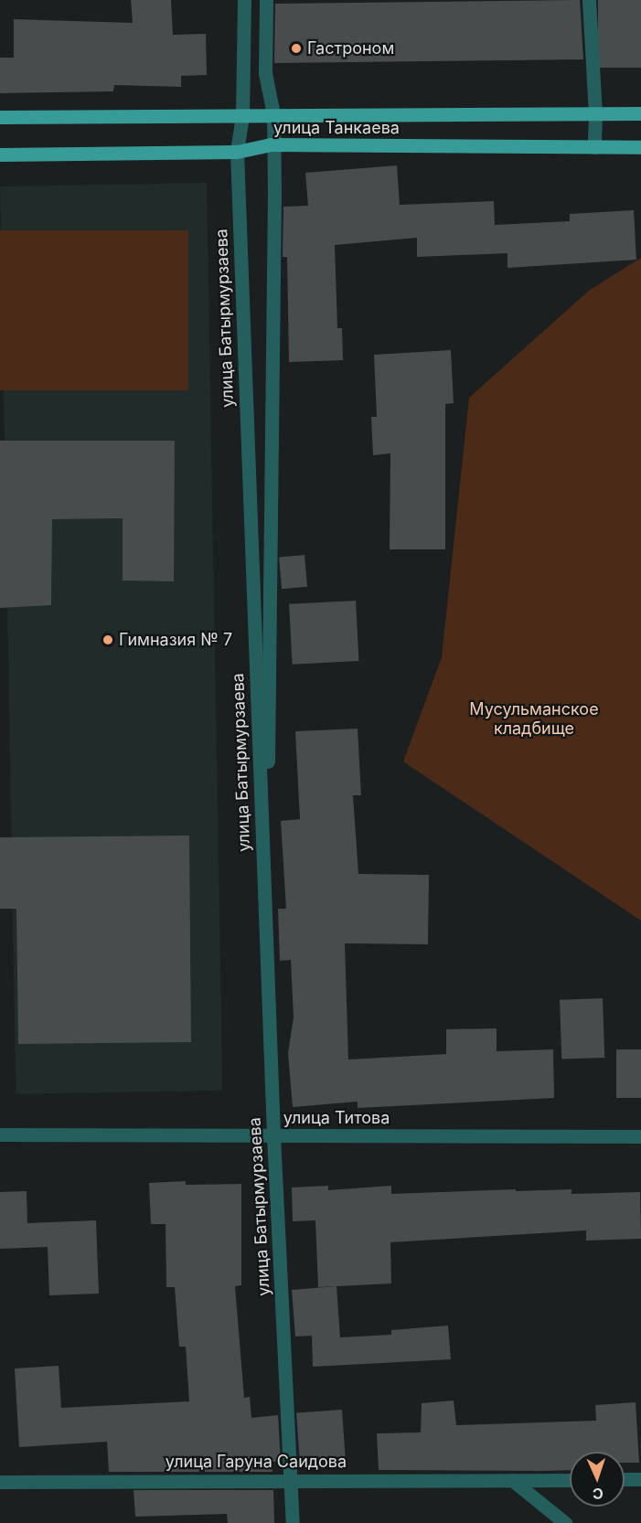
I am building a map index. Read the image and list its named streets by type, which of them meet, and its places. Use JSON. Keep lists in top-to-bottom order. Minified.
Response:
{"streets":{"main road":["улица Танкаева"],"street":["улица Батырмурзаева","улица Титова","улица Гаруна Саидова"]},"crossings":[["улица Танкаева","улица Батырмурзаева"],["улица Батырмурзаева","улица Титова"],["улица Батырмурзаева","улица Гаруна Саидова"]],"parks":["Мусульманское кладбище"],"places":["Гастроном","Гимназия № 7"],"north":"bottom"}
